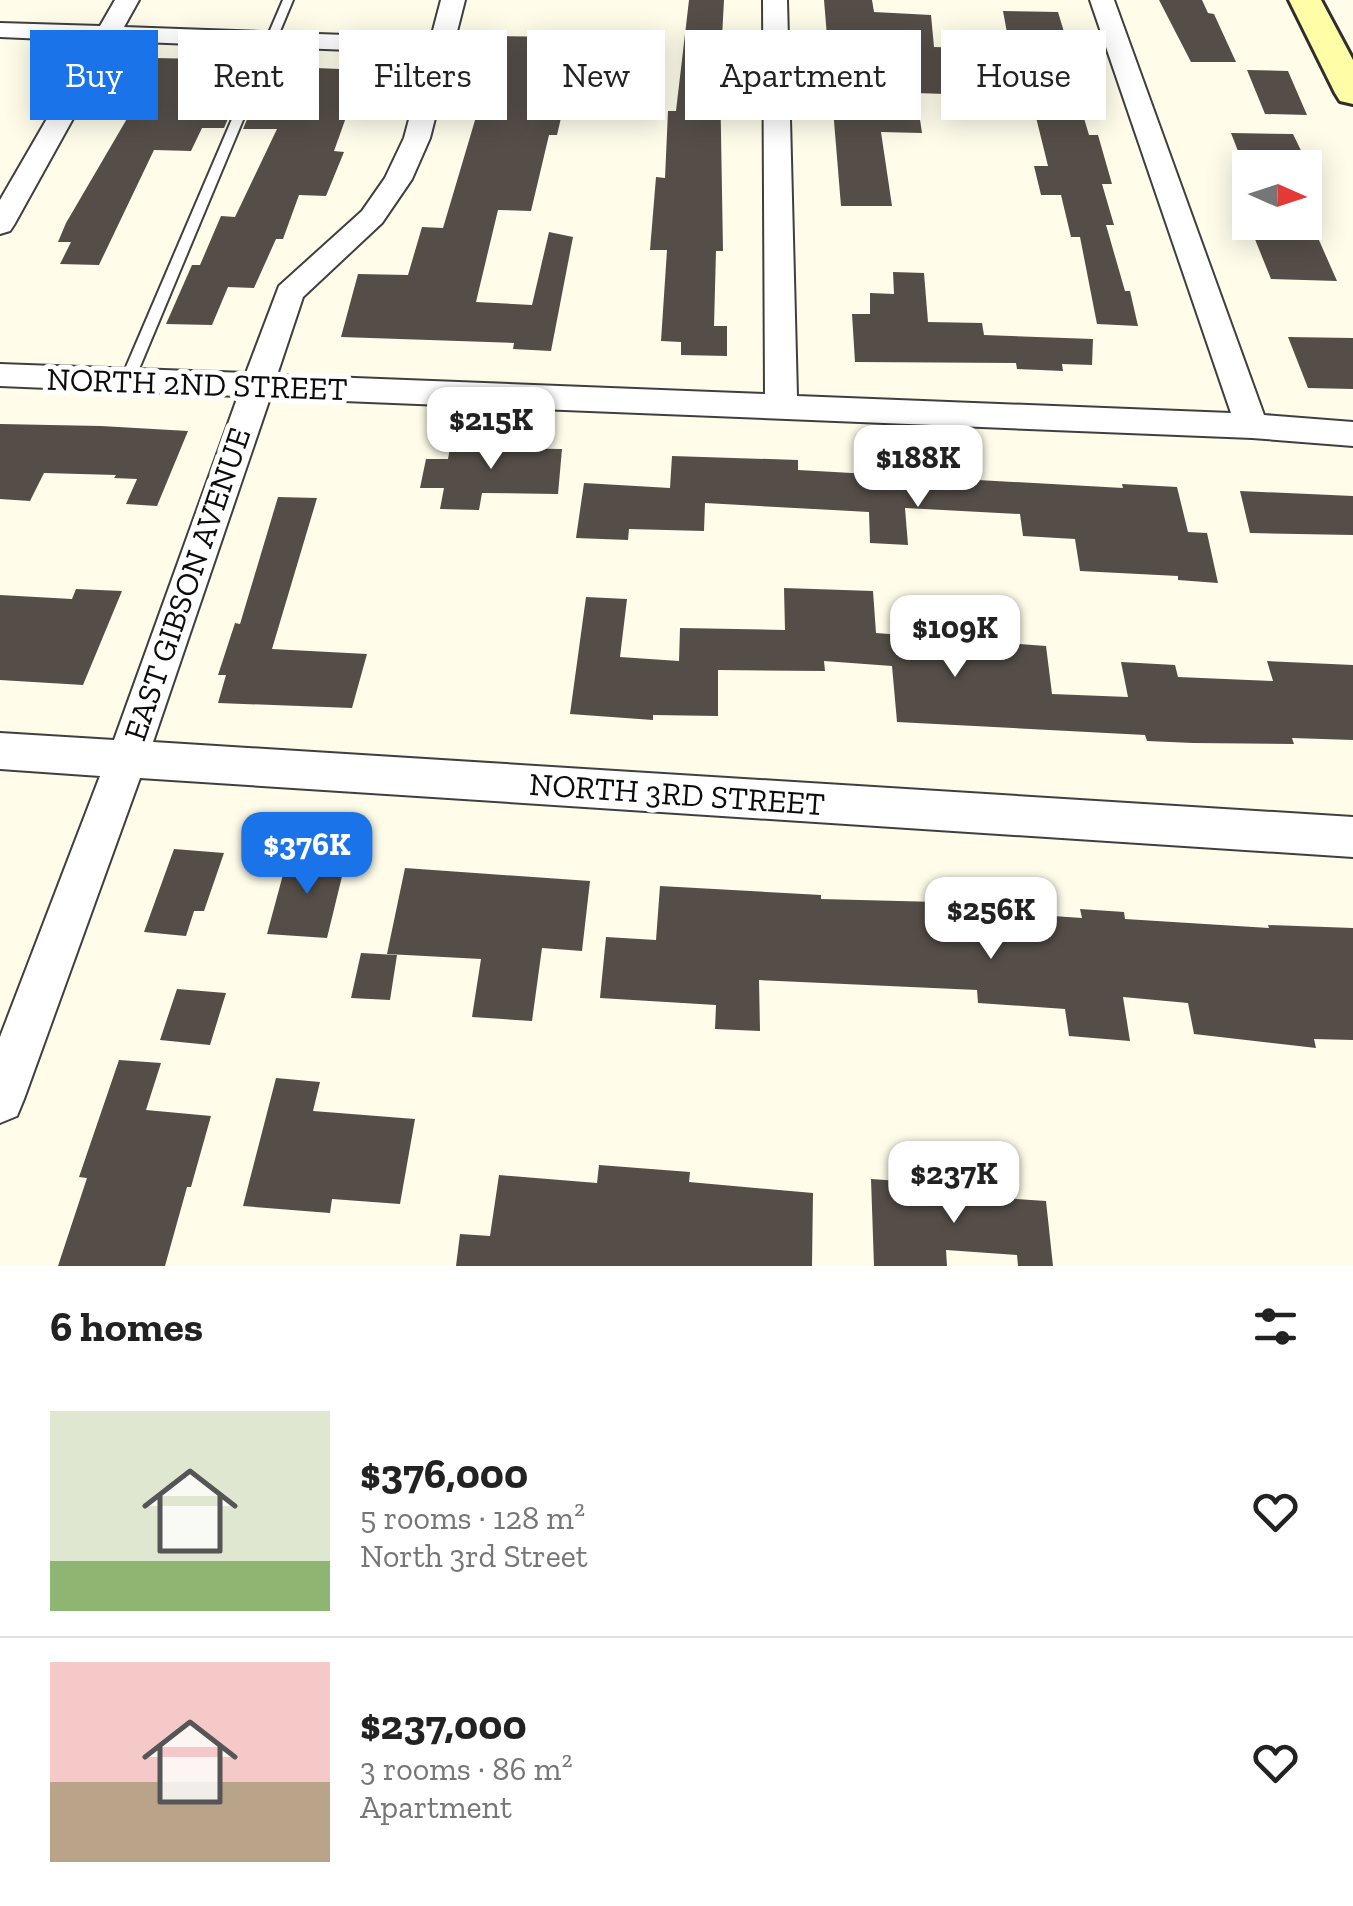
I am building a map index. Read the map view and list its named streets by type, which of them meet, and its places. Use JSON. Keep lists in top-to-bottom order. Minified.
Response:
{"streets":{"street":["NORTH 2ND STREET","EAST GIBSON AVENUE","NORTH 3RD STREET"]},"crossings":[["NORTH 2ND STREET","EAST GIBSON AVENUE"],["EAST GIBSON AVENUE","NORTH 3RD STREET"]],"north":"right","page":{"chip":["Buy","Rent","Filters","New","Apartment","House"],"price":["$215K","$188K","$109K","$376K","$256K","$237K"],"heading":"6 homes","list":[{"name":"$376,000","note":"5 rooms · 128 m² · North 3rd Street"},{"name":"$237,000","note":"3 rooms · 86 m² · Apartment"}]}}
